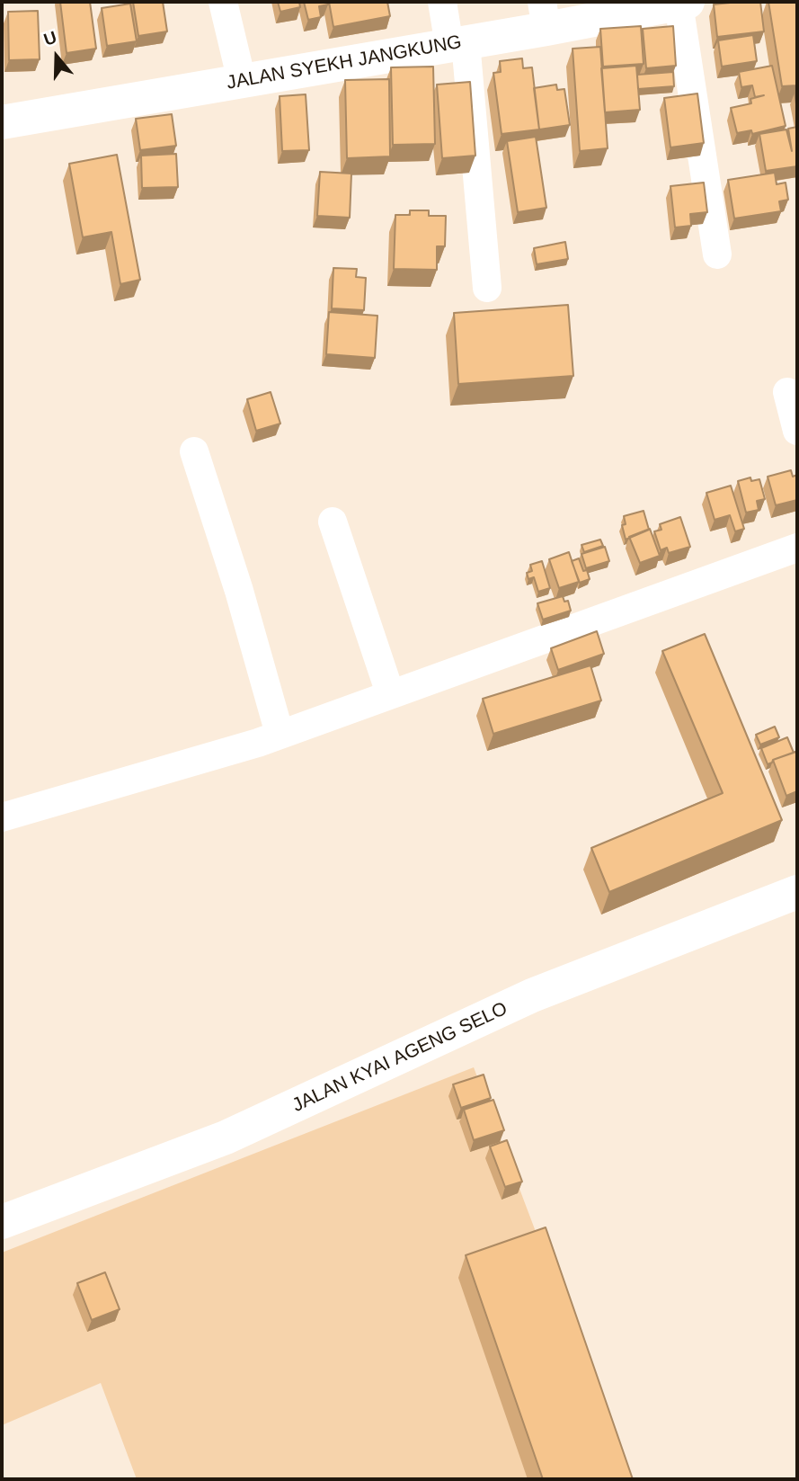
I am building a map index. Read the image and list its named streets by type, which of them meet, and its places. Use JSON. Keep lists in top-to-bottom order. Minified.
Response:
{"streets":{"main road":["JALAN SYEKH JANGKUNG","JALAN KYAI AGENG SELO"]},"north":"top"}
